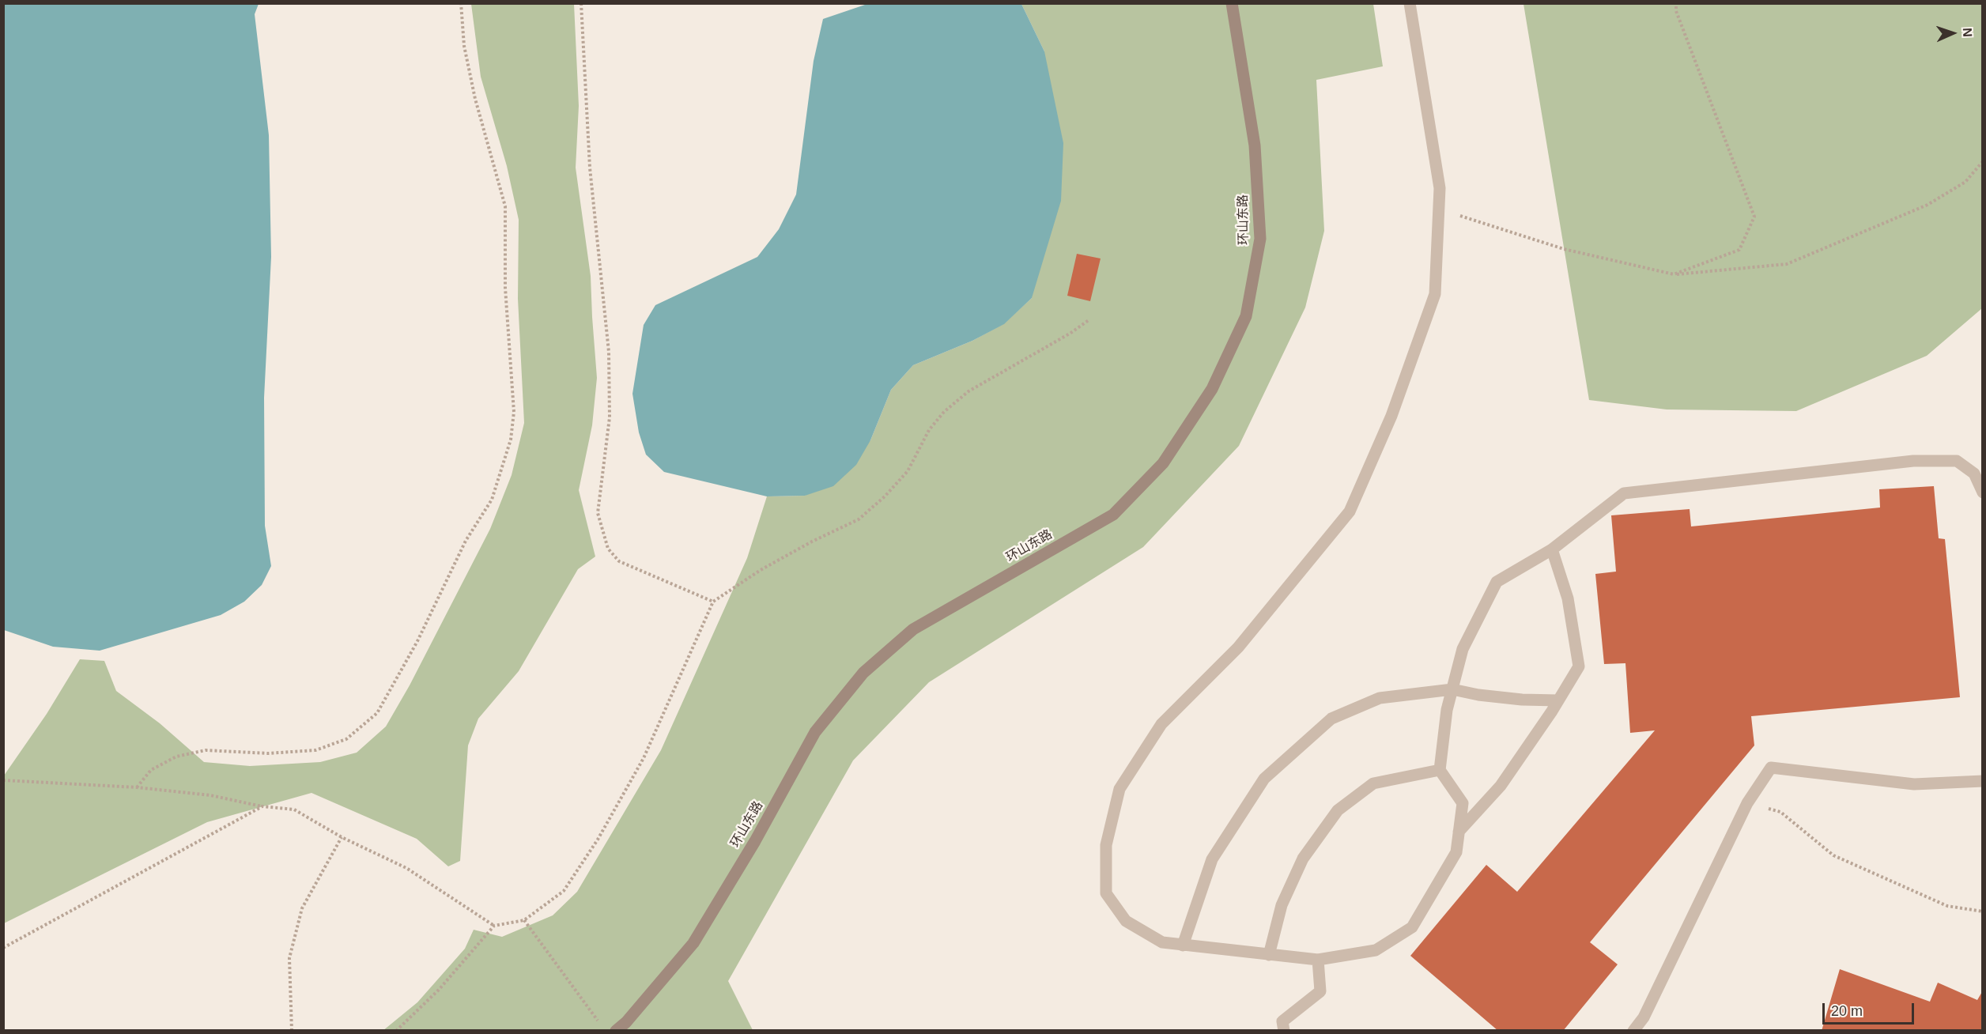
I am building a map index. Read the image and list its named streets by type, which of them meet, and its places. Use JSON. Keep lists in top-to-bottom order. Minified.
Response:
{"streets":{"street":["环山东路"]},"scale_bar":"20 m","north":"right"}
